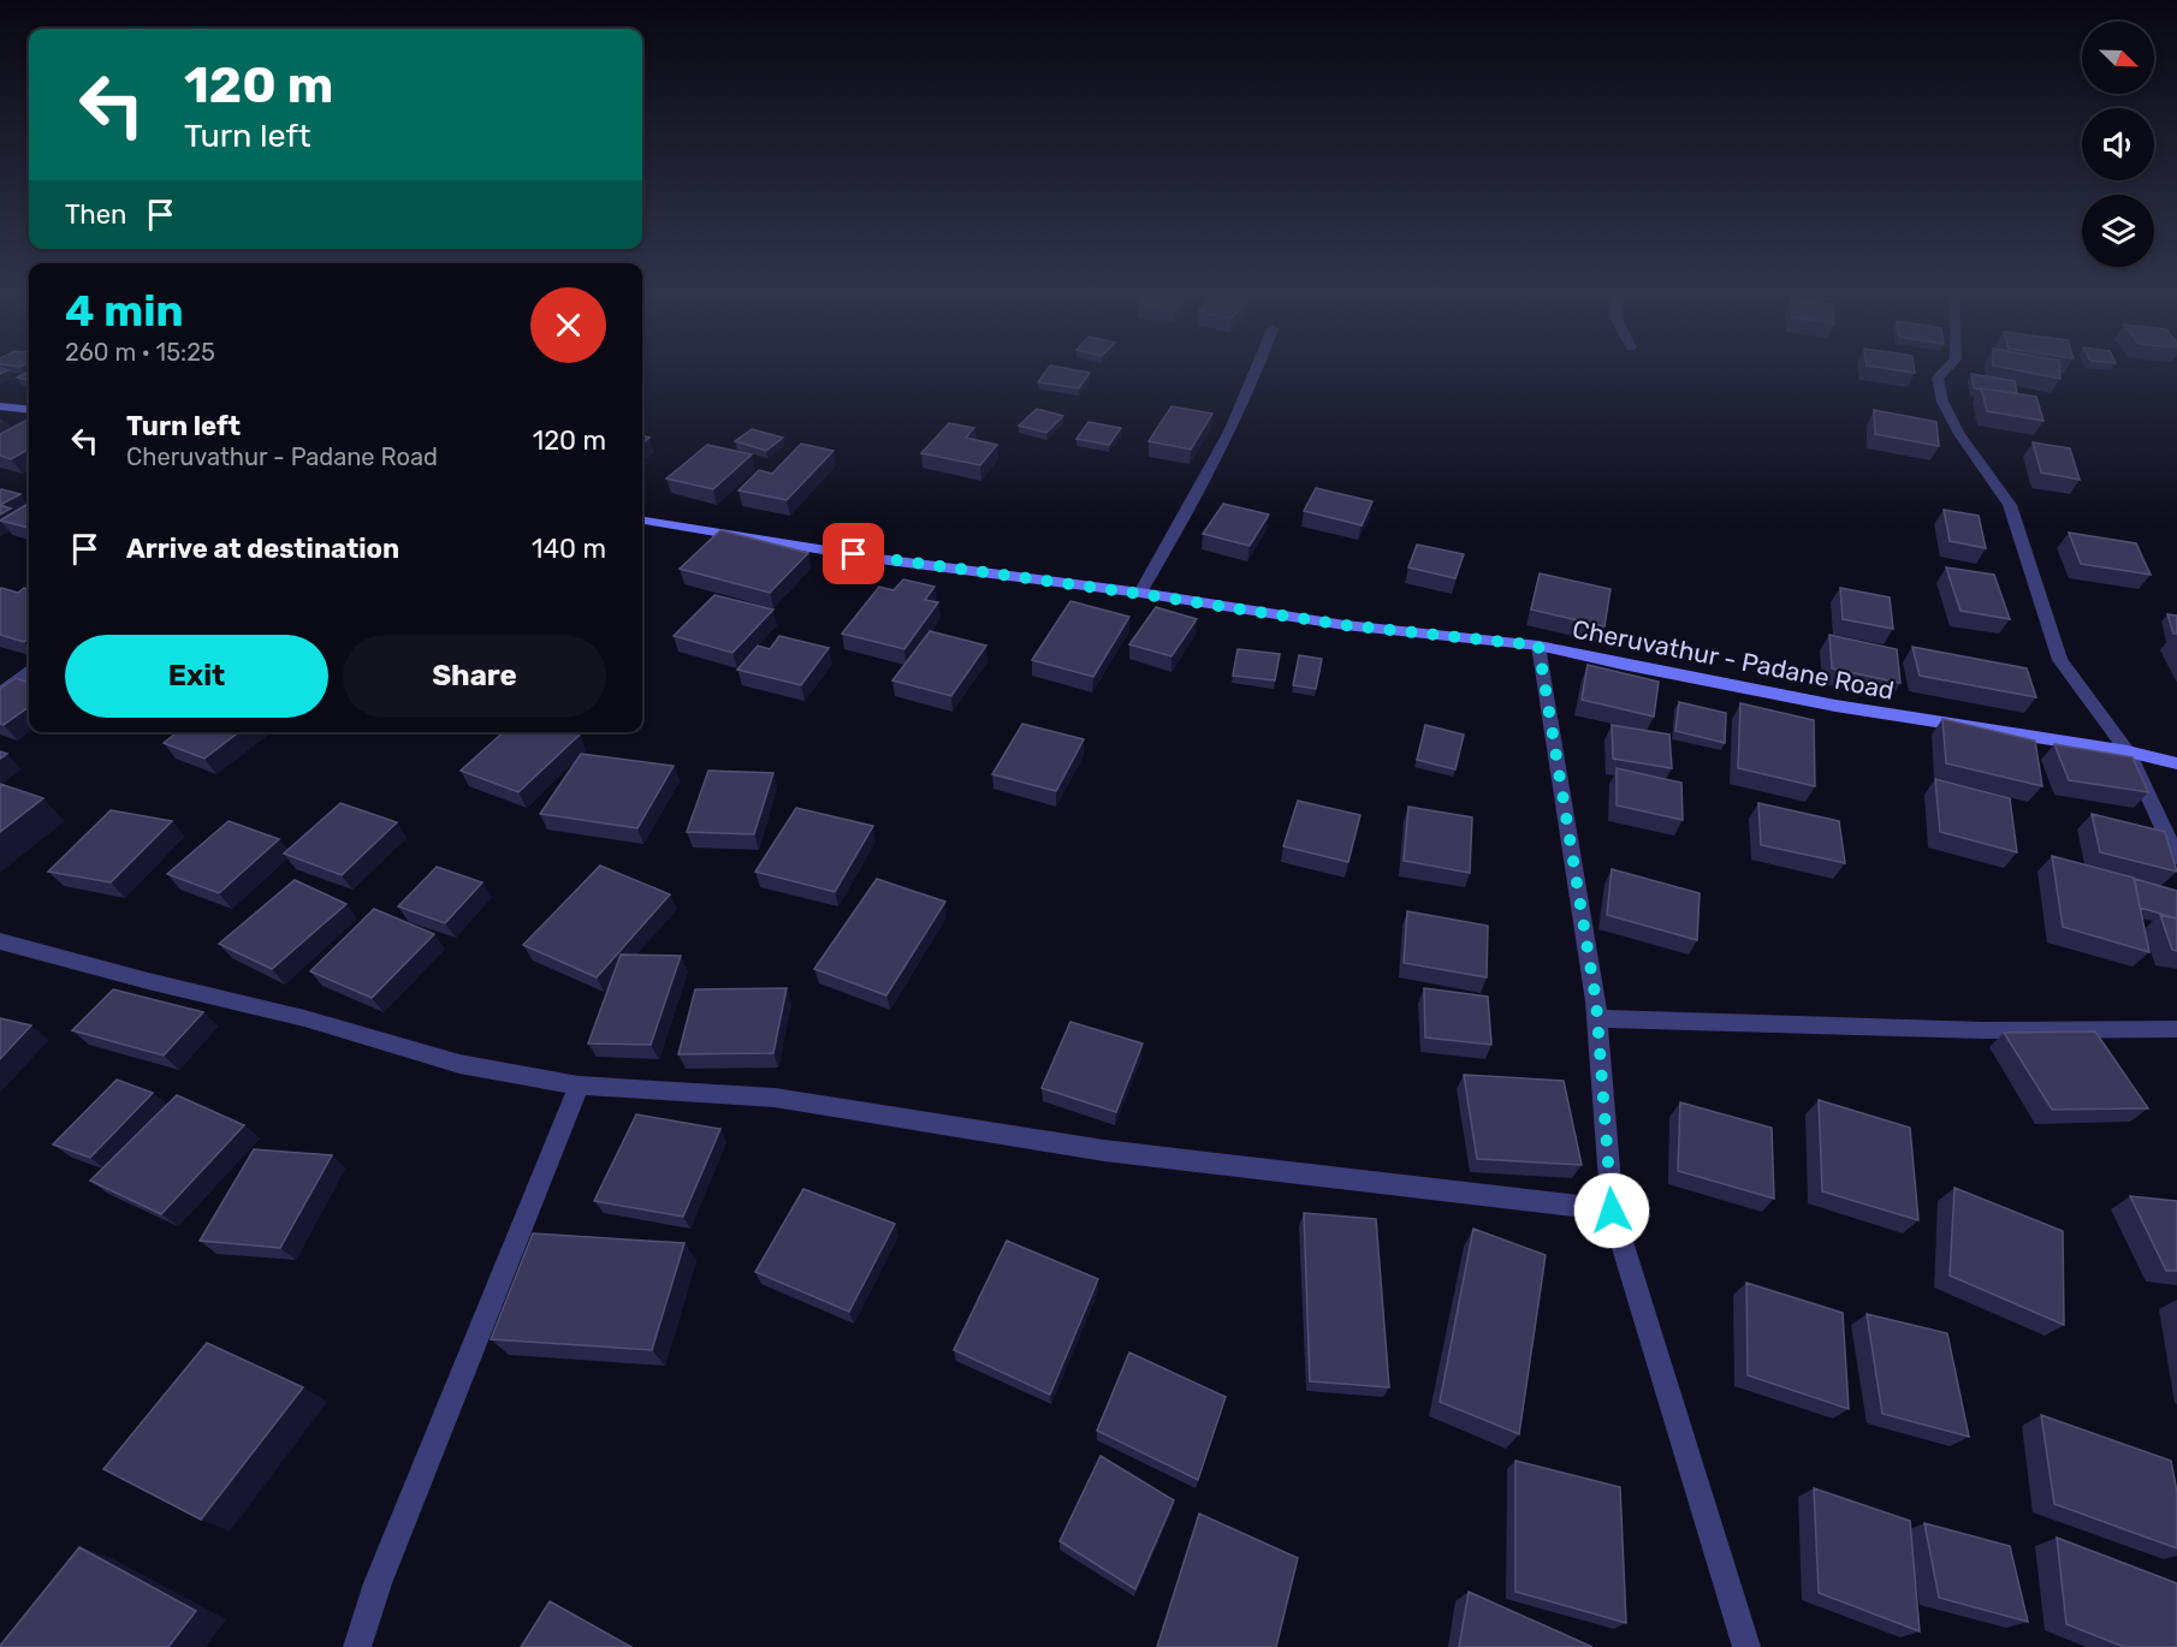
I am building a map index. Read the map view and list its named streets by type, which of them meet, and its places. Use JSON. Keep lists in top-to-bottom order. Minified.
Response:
{"streets":{"main road":["Cheruvathur - Padane Road"]},"north":"bottom right","page":{"turn":["120 m","Turn left"],"then":"Then","heading":["4 min","260 m · 15:25"],"list":[{"name":"Turn left","note":"Cheruvathur - Padane Road","value":"120 m"},{"name":"Arrive at destination","value":"140 m"}],"buttons":["Exit","Share"]}}
